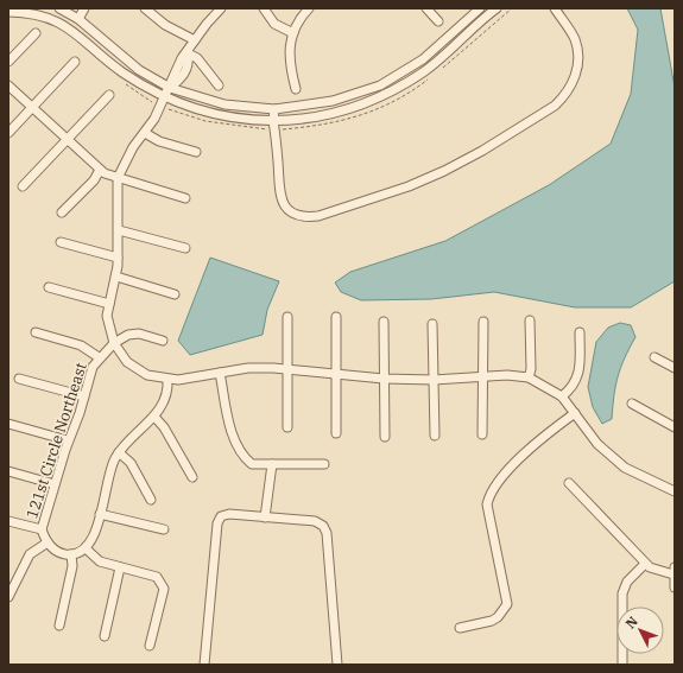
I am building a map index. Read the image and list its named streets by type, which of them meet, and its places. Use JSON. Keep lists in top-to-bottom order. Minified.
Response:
{"streets":{"street":["121st Circle Northeast"]},"north":"top left"}
